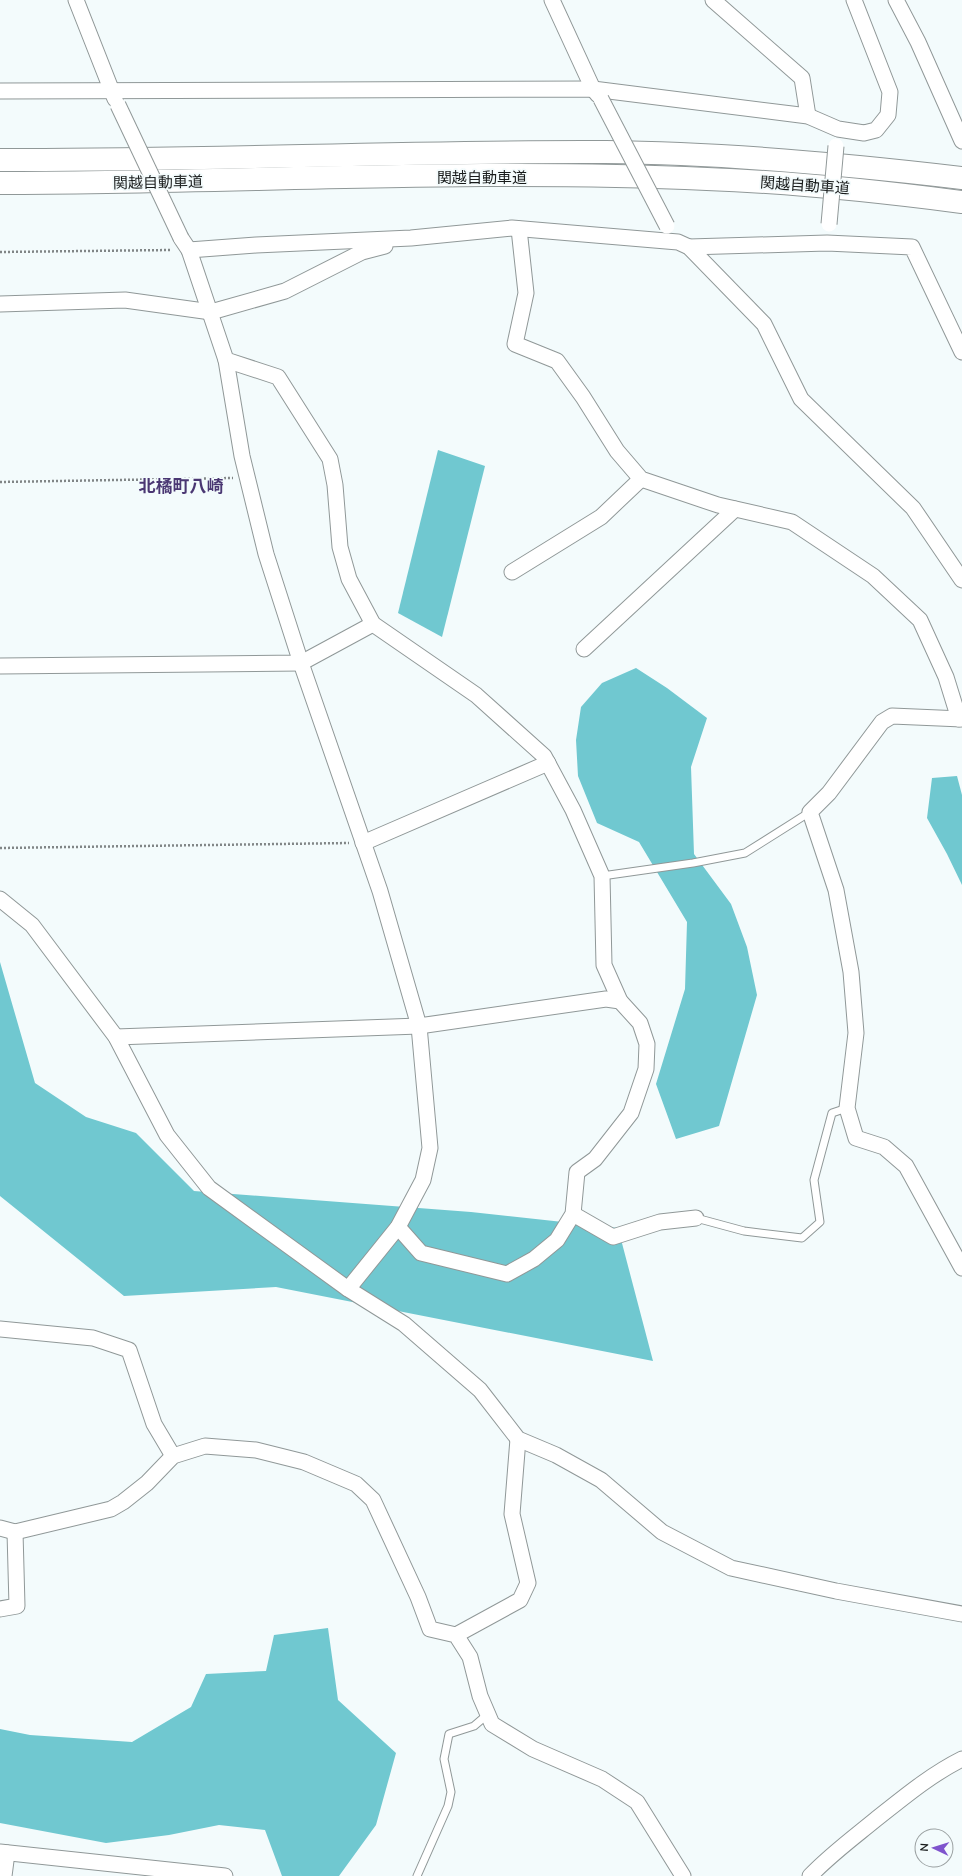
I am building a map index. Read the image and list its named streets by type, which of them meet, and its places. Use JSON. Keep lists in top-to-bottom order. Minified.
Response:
{"streets":{"highway":["関越自動車道"]},"districts":["北橘町八崎"],"north":"left"}
